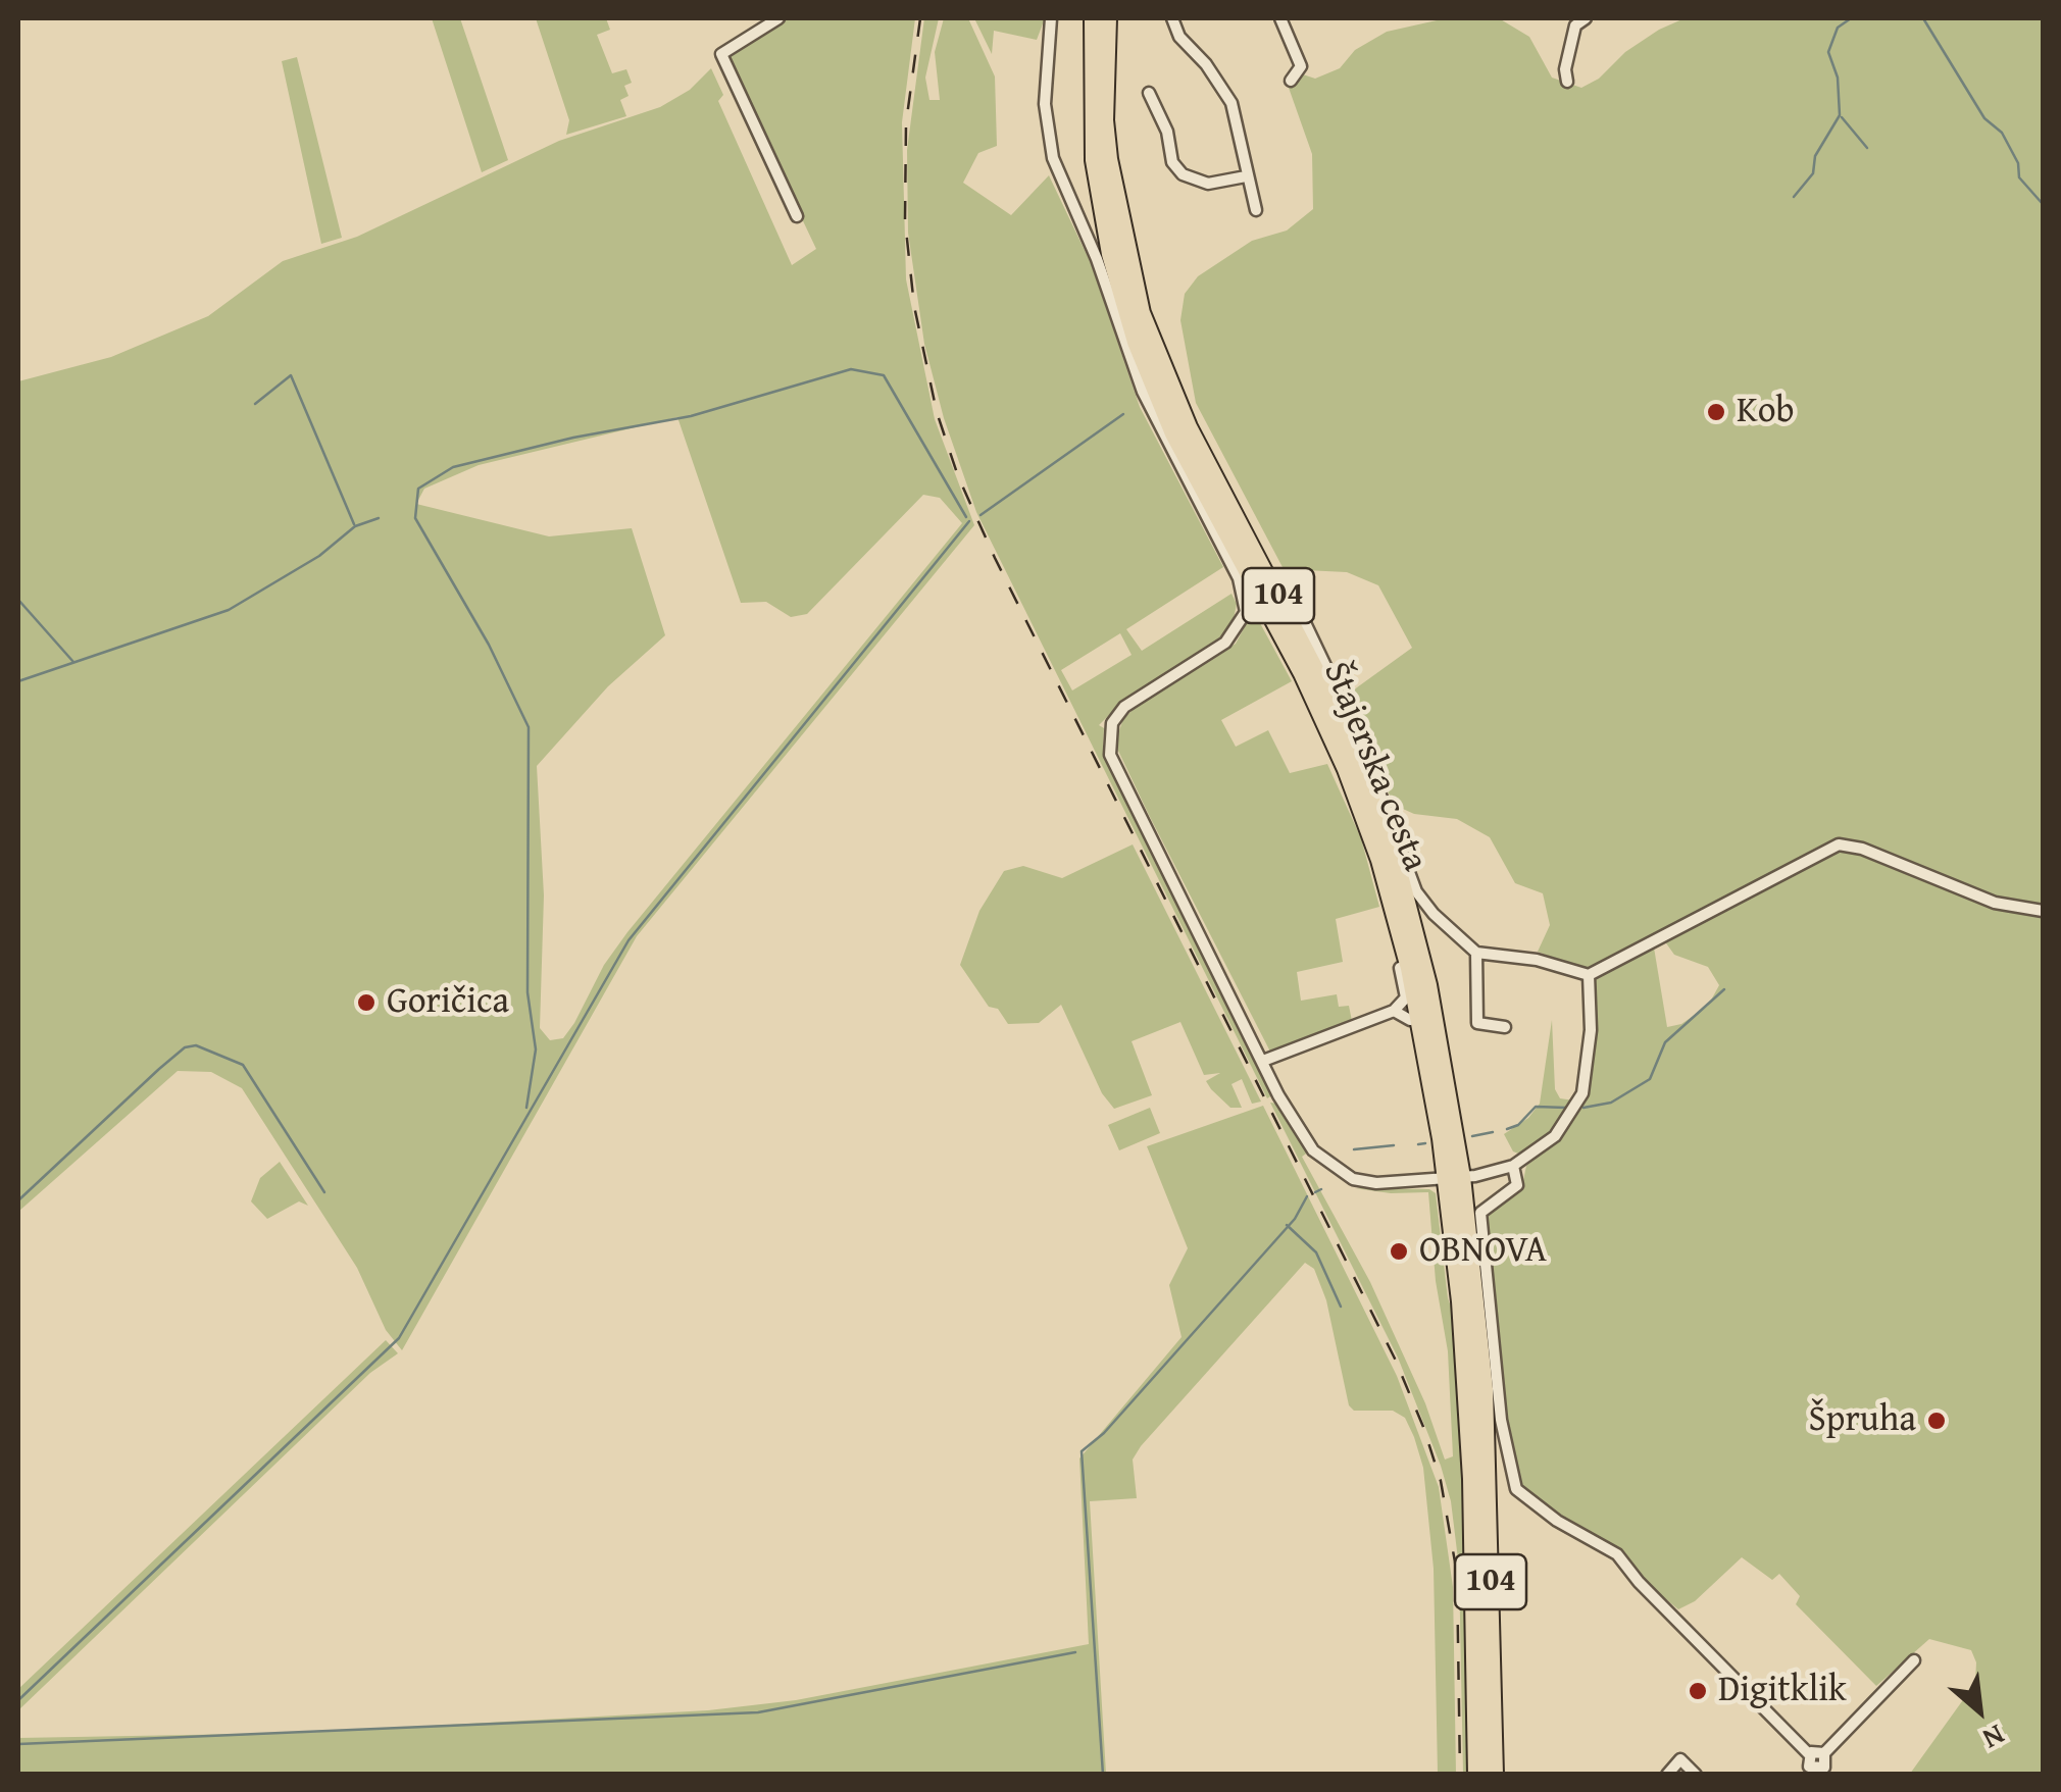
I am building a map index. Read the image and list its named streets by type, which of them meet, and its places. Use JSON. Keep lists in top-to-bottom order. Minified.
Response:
{"streets":{"main road":["104","Štajerska cesta"]},"crossings":[["104","Štajerska cesta"]],"places":["Kob","Goričica","OBNOVA","Špruha","Digitklik"],"north":"bottom right"}
